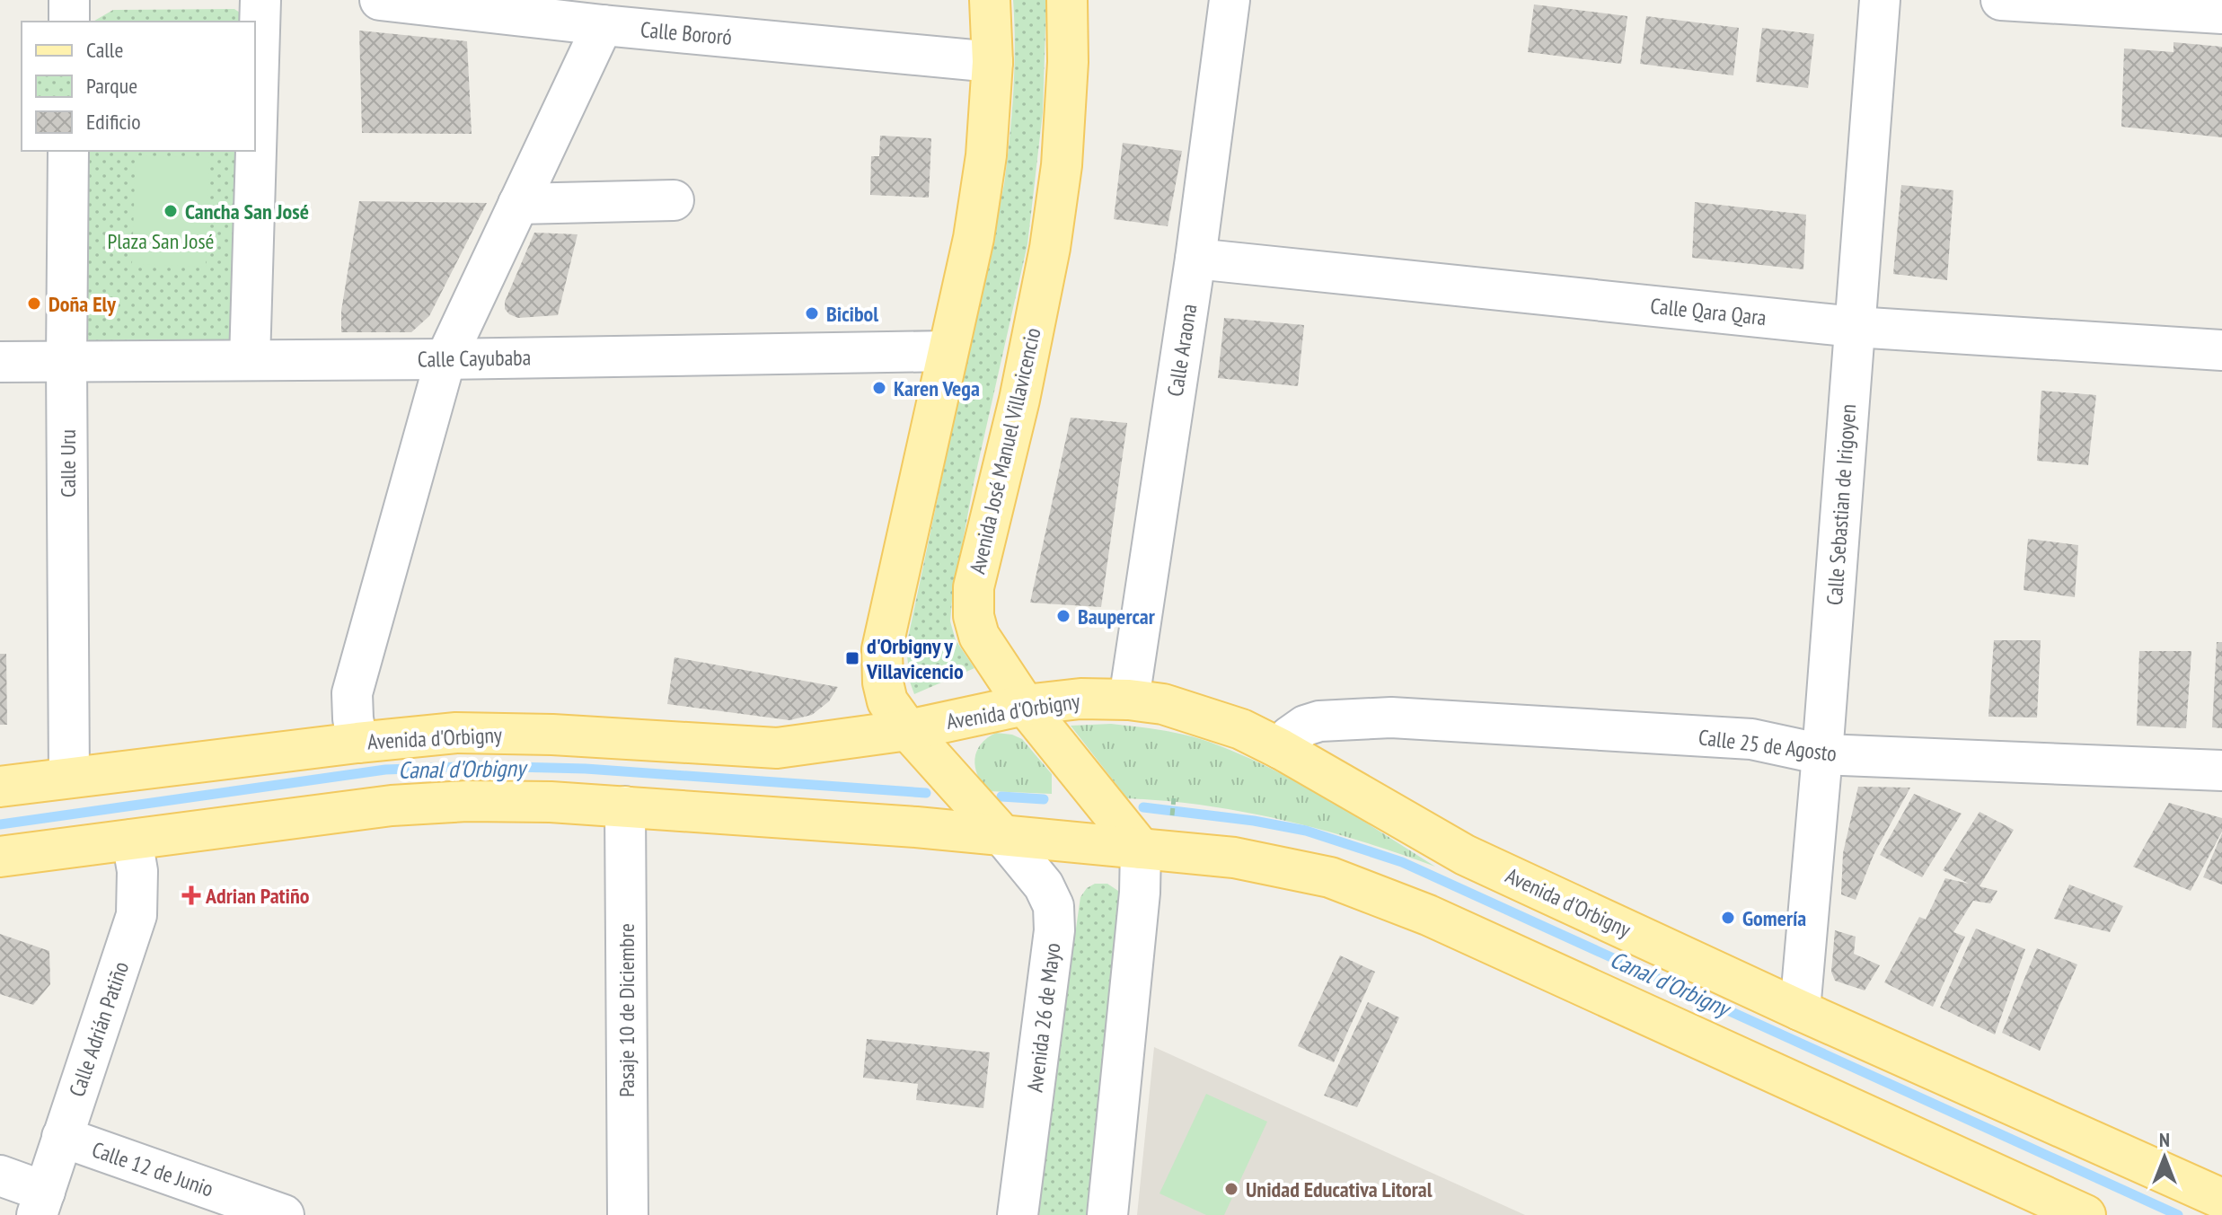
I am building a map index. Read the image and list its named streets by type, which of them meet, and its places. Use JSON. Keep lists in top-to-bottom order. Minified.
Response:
{"streets":{"main road":["Avenida José Manuel Villavicencio","Avenida d'Orbigny"],"street":["Calle Bororó","Calle Qara Qara","Calle Araona","Calle Cayubaba","Calle Uru","Calle Sebastian de Irigoyen","Calle 25 de Agosto","Pasaje 10 de Diciembre","Avenida 26 de Mayo","Calle Adrián Patiño","Calle 12 de Junio"]},"crossings":[["Calle Qara Qara","Calle Araona"],["Calle Qara Qara","Calle Sebastian de Irigoyen"],["Calle Araona","Avenida d'Orbigny"],["Calle Cayubaba","Calle Uru"],["Avenida José Manuel Villavicencio","Avenida d'Orbigny"],["Calle Uru","Avenida d'Orbigny"],["Calle Sebastian de Irigoyen","Avenida d'Orbigny"],["Calle Sebastian de Irigoyen","Calle 25 de Agosto"],["Avenida d'Orbigny","Calle 25 de Agosto"],["Calle Adrián Patiño","Calle 12 de Junio"]],"water":["Canal d'Orbigny"],"parks":["Plaza San José"],"places":{"other":["Cancha San José","Doña Ely","Bicibol","Karen Vega","Baupercar","Gomería","Unidad Educativa Litoral"],"transit":["d'Orbigny y Villavicencio"],"health":["Adrian Patiño"]},"legend":["Calle","Parque","Edificio"],"north":"top"}
